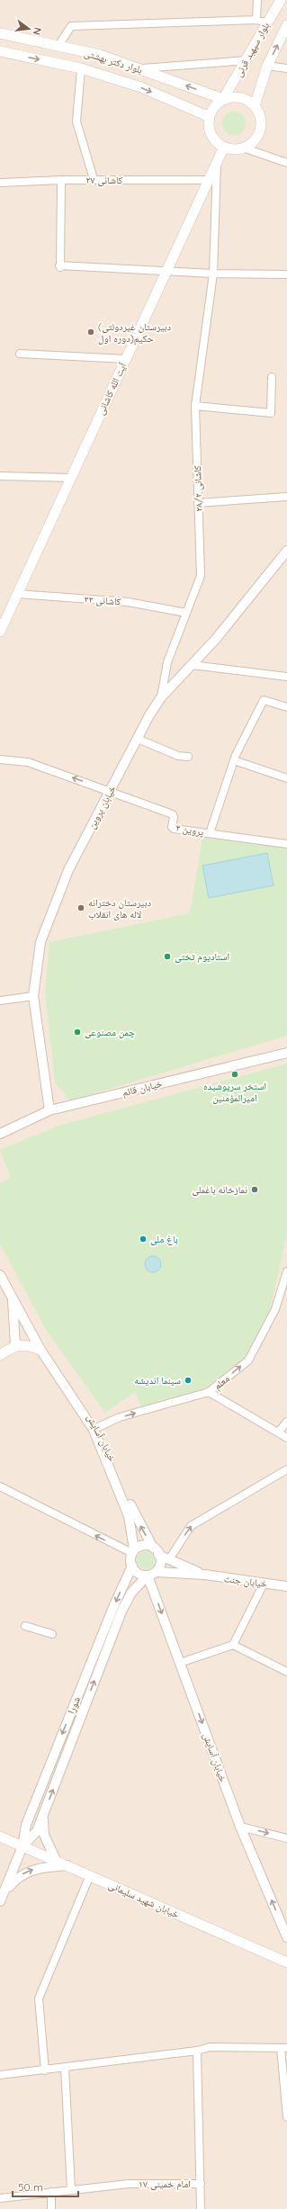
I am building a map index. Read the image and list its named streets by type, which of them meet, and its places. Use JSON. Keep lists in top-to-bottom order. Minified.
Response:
{"streets":{"main road":["بلوار سپهبد قرنی","بلوار دکتر بهشتی","آیت الله کاشانی","خیابان شهید سلیمانی"],"street":["کاشانی ۲۷","کاشانی ۲۸/۲","کاشانی ۲۲","خیابان پروین","پروین ۲","خیابان قائم","معلم","خیابان آسایش","خیابان جنت","شورا","امام خمینی ۱۷"]},"crossings":[["بلوار سپهبد قرنی","بلوار دکتر بهشتی"],["بلوار سپهبد قرنی","آیت الله کاشانی"],["بلوار دکتر بهشتی","آیت الله کاشانی"],["کاشانی ۲۷","آیت الله کاشانی"],["آیت الله کاشانی","کاشانی ۲۸/۲"],["آیت الله کاشانی","کاشانی ۲۲"],["کاشانی ۲۸/۲","کاشانی ۲۲"],["کاشانی ۲۸/۲","خیابان پروین"],["خیابان پروین","پروین ۲"],["خیابان پروین","خیابان قائم"],["معلم","خیابان آسایش"],["خیابان آسایش","خیابان جنت"],["خیابان آسایش","شورا"],["خیابان جنت","شورا"],["شورا","خیابان شهید سلیمانی"]],"one_way":["معلم"],"places":["(دبیرستان غيردولتی حکیم(دوره اول","دبیرستان دخترانه لاله های انقلاب","استادیوم تختی","چمن مصنوعی","استخر سرپوشیده امیرالمؤمنین","نمازخانه باغملی","باغ ملی","سینما اندیشه"],"scale_bar":"50 m","north":"right"}
